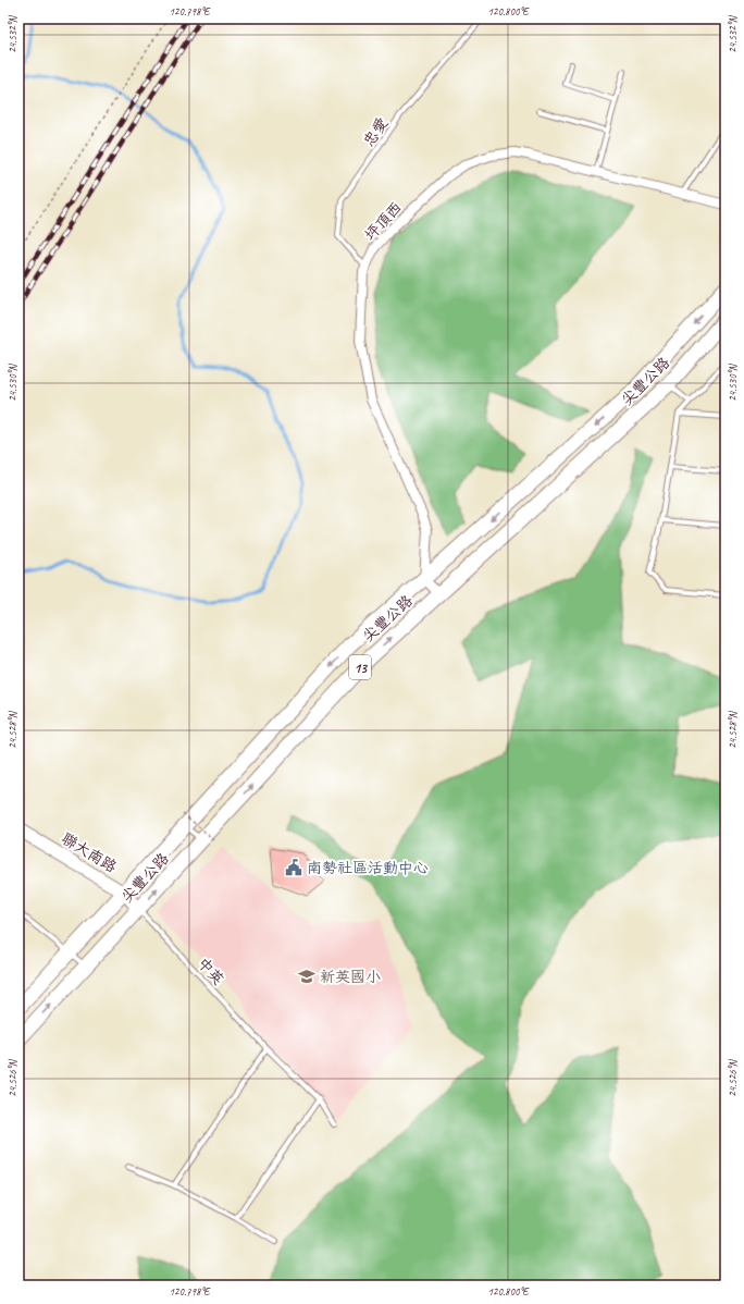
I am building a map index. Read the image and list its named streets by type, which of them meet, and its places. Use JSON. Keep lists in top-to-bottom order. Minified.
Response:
{"streets":{"main road":["尖豐公路","13"],"street":["坪頂西","聯大南路"],"lane":["忠愛","中英"]},"crossings":[["忠愛","坪頂西"],["坪頂西","尖豐公路"],["尖豐公路","聯大南路"],["尖豐公路","中英"],["聯大南路","中英"]],"places":{"public building":["南勢社區活動中心"],"school or university":["新英國小"]},"coordinates":["120.798°E","120.800°E","24.532°N","24.530°N","24.528°N","24.526°N"]}
